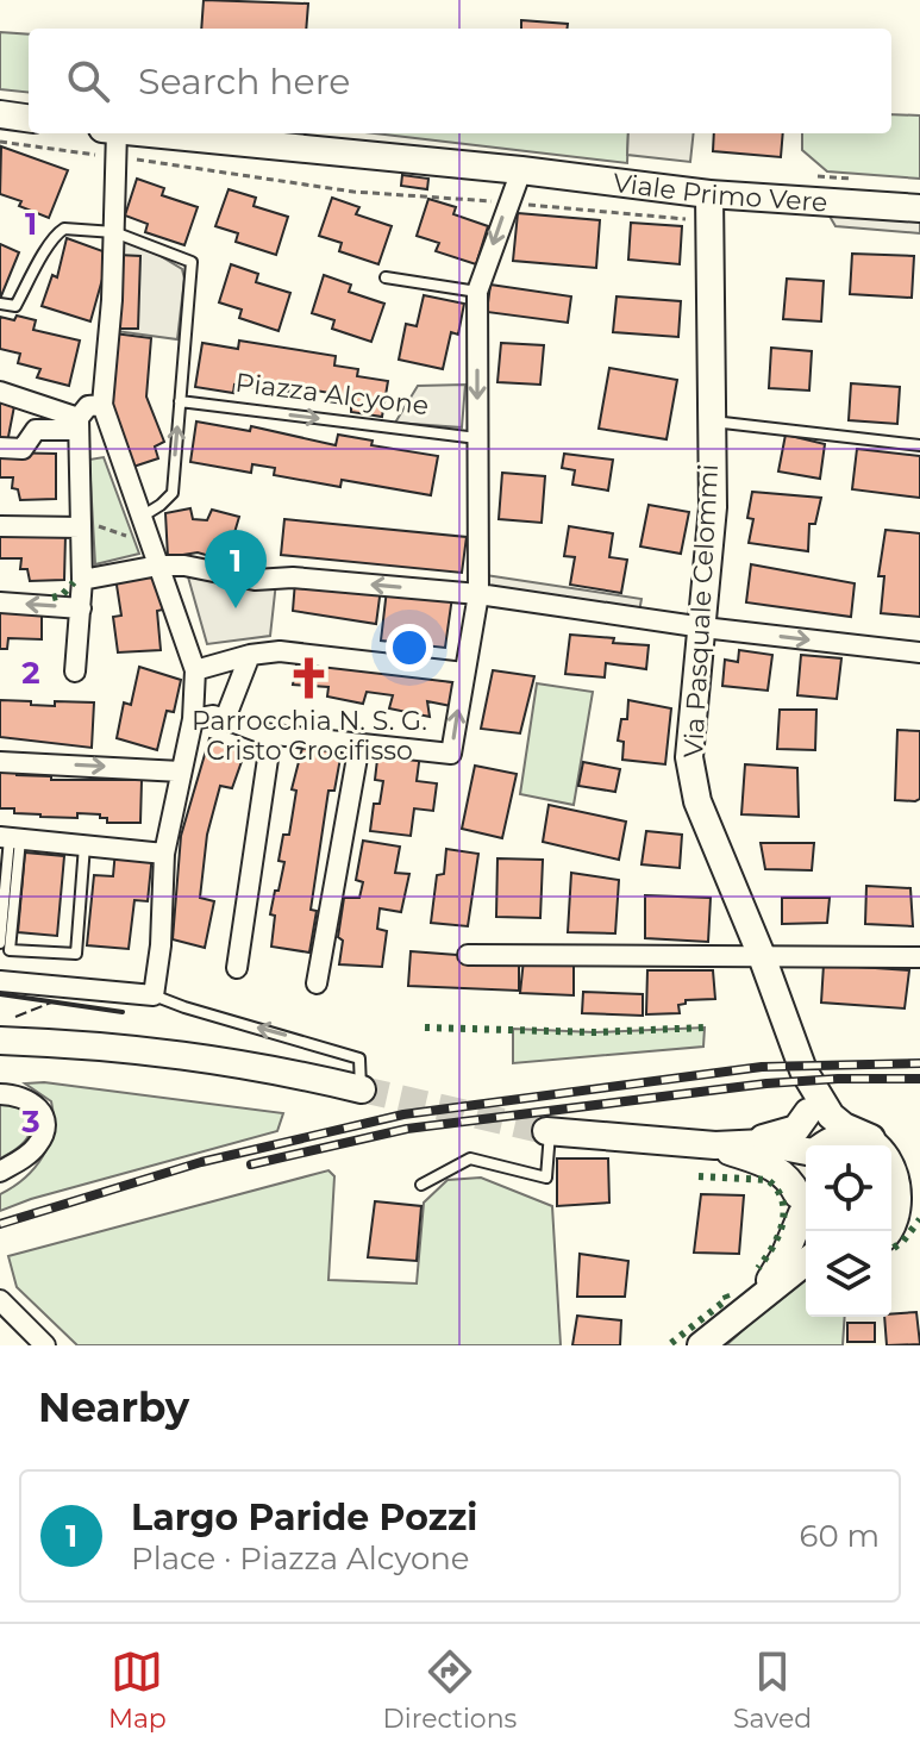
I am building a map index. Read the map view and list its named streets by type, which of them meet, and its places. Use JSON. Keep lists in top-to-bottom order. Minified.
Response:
{"streets":{"street":["Viale Primo Vere","Via Pasquale Celommi"],"lane":["Piazza Alcyone"]},"crossings":[["Viale Primo Vere","Via Pasquale Celommi"]],"one_way":["Piazza Alcyone"],"places":{"church":["Parrocchia N. S. G. Cristo Crocifisso"]},"page":{"search":"Search here","pins":"1","heading":"Nearby","list":[{"mark":"1","name":"Largo Paride Pozzi","note":"Place · Piazza Alcyone","value":"60 m"}],"nav":["Map","Directions","Saved"]},"grid":{"rows":["1","2","3"]}}
